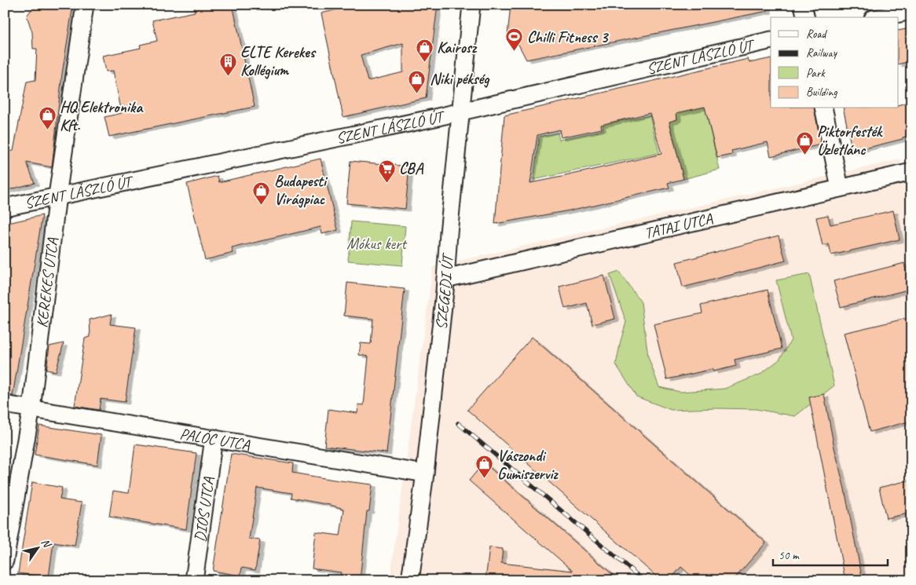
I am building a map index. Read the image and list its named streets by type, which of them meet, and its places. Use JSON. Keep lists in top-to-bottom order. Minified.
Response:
{"streets":{"street":["SZENT LÁSZLÓ ÚT","TATAI UTCA","KEREKES UTCA","SZEGEDI ÚT","PALÓC UTCA","DIÓS UTCA"]},"crossings":[["SZENT LÁSZLÓ ÚT","KEREKES UTCA"],["SZENT LÁSZLÓ ÚT","SZEGEDI ÚT"],["TATAI UTCA","SZEGEDI ÚT"],["KEREKES UTCA","PALÓC UTCA"],["SZEGEDI ÚT","PALÓC UTCA"],["PALÓC UTCA","DIÓS UTCA"]],"parks":["Mókus kert"],"places":{"sports":["Chilli Fitness 3"],"shop":["Kairosz","Niki pékség","HQ Elektronika Kft.","Piktorfesték Üzletlánc","Budapesti Virágpiac","Vászondi Gumiszerviz"],"building":["ELTE Kerekes Kollégium"],"supermarket":["CBA"]},"legend":["Road","Railway","Park","Building"],"scale_bar":"50 m","north":"top right"}
